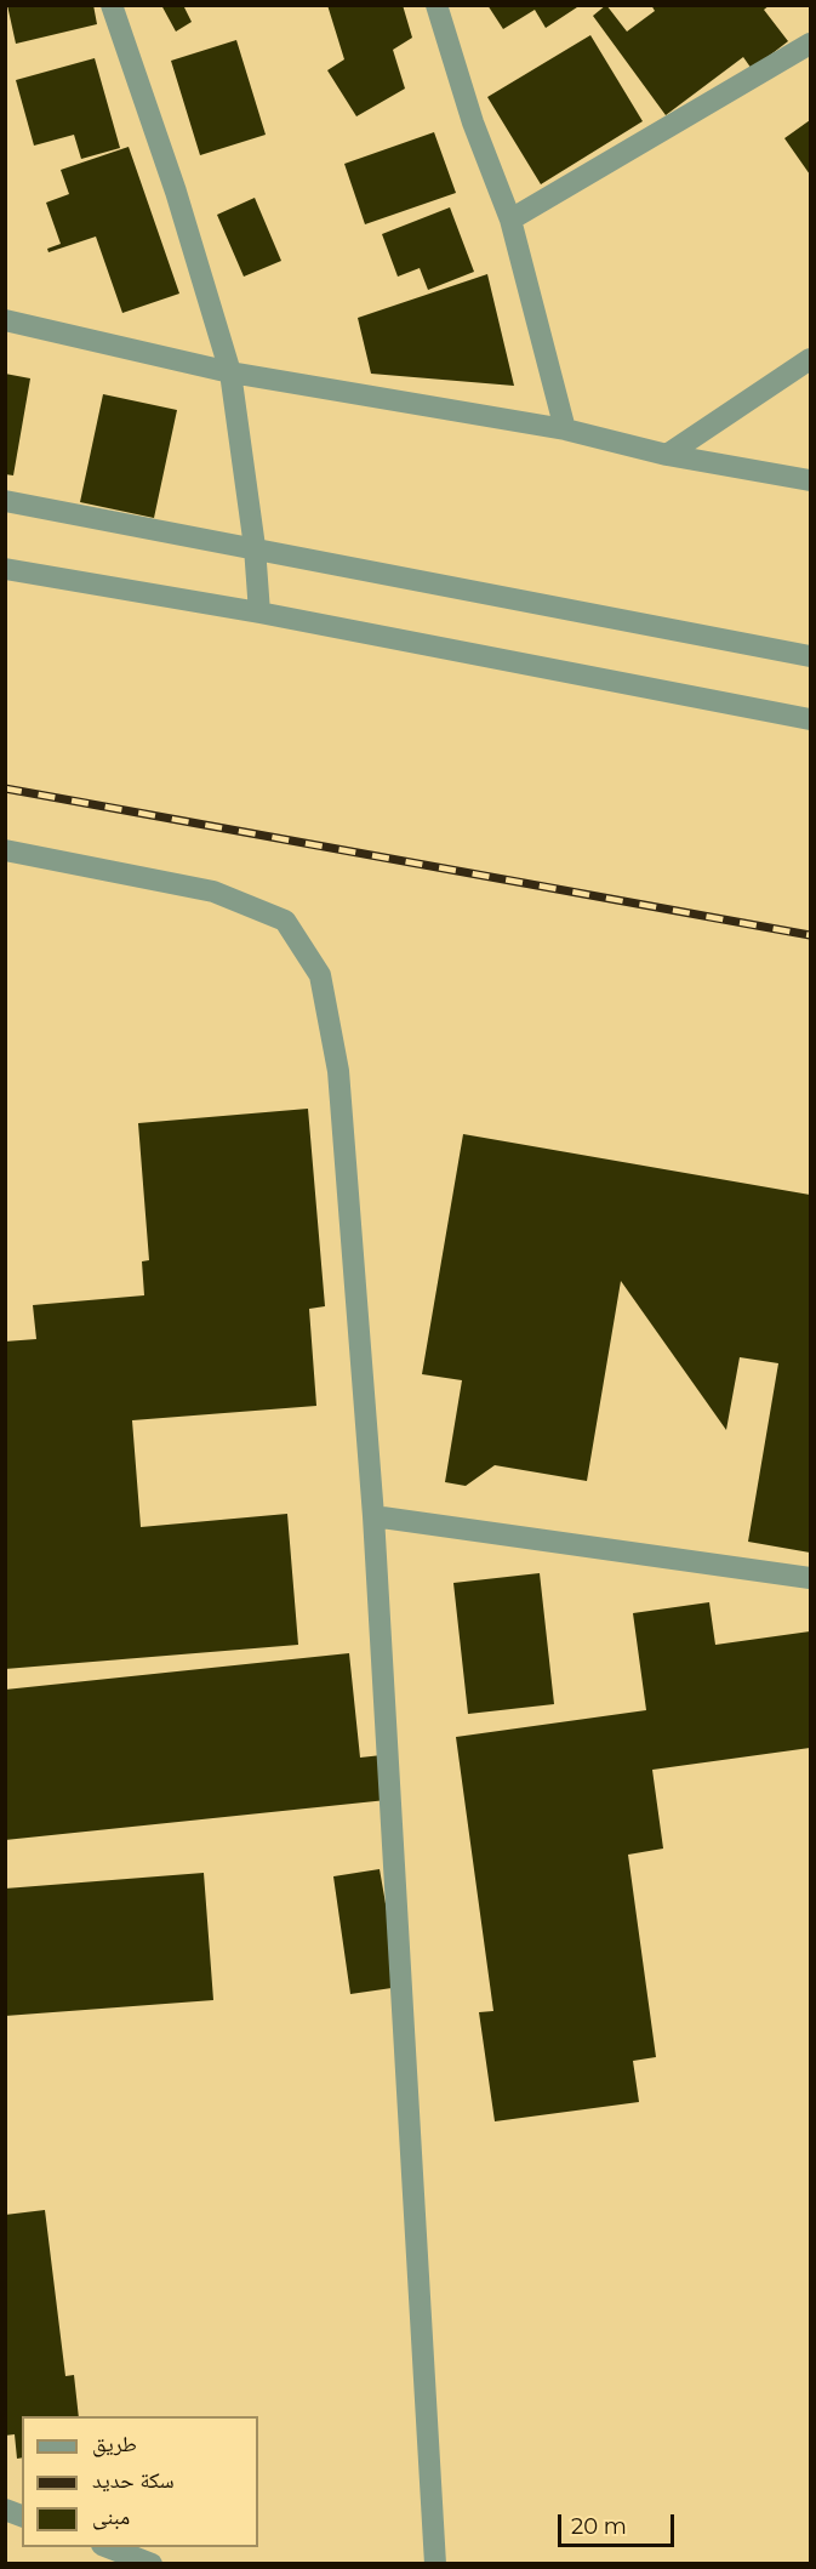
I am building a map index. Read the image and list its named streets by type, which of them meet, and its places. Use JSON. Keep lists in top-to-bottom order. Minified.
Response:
{"legend":["طريق","سكة حديد","مبنى"],"scale_bar":"20 m"}
